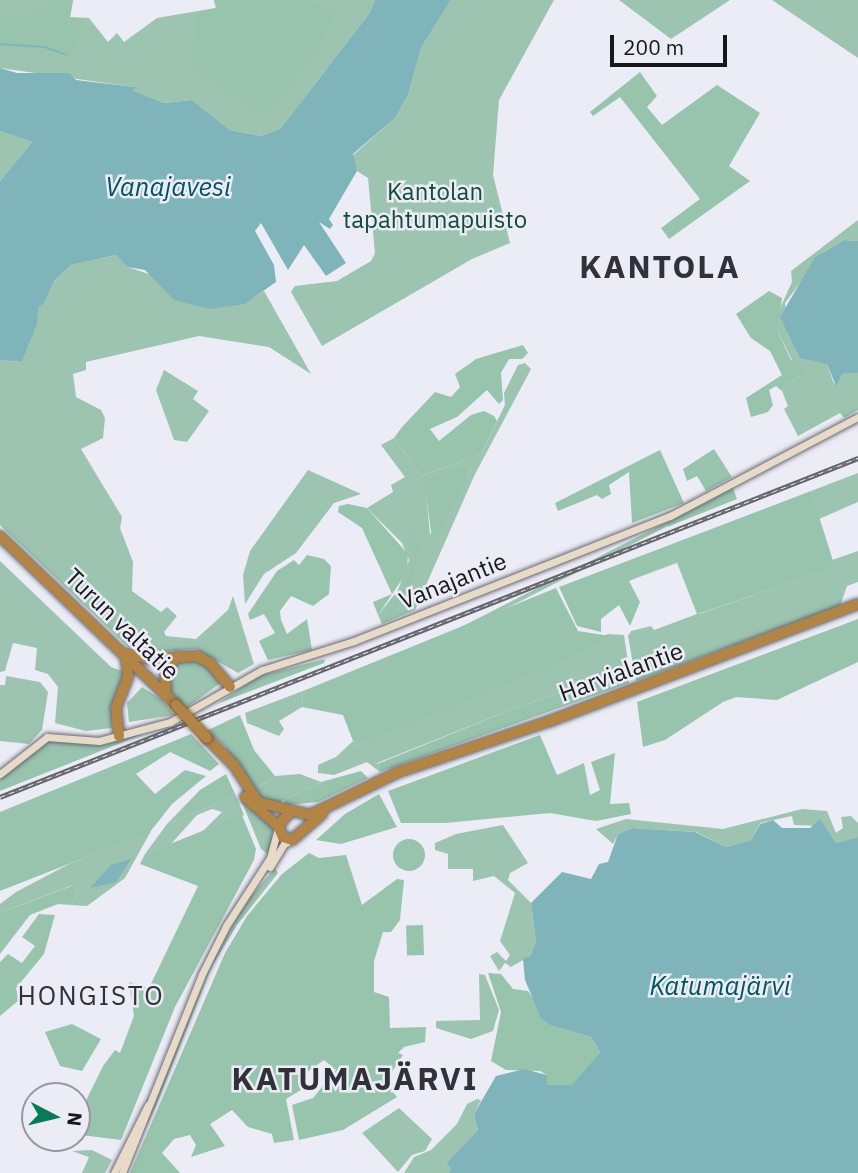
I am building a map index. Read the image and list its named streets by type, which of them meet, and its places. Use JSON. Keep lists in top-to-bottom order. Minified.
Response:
{"streets":{"highway":["Turun valtatie","Harvialantie"],"street":["Vanajantie"]},"crossings":[["Turun valtatie","Harvialantie"]],"districts":["KANTOLA","HONGISTO","KATUMAJÄRVI"],"water":["Vanajavesi","Katumajärvi"],"parks":["Kantolan tapahtumapuisto"],"scale_bar":"200 m","north":"right"}
